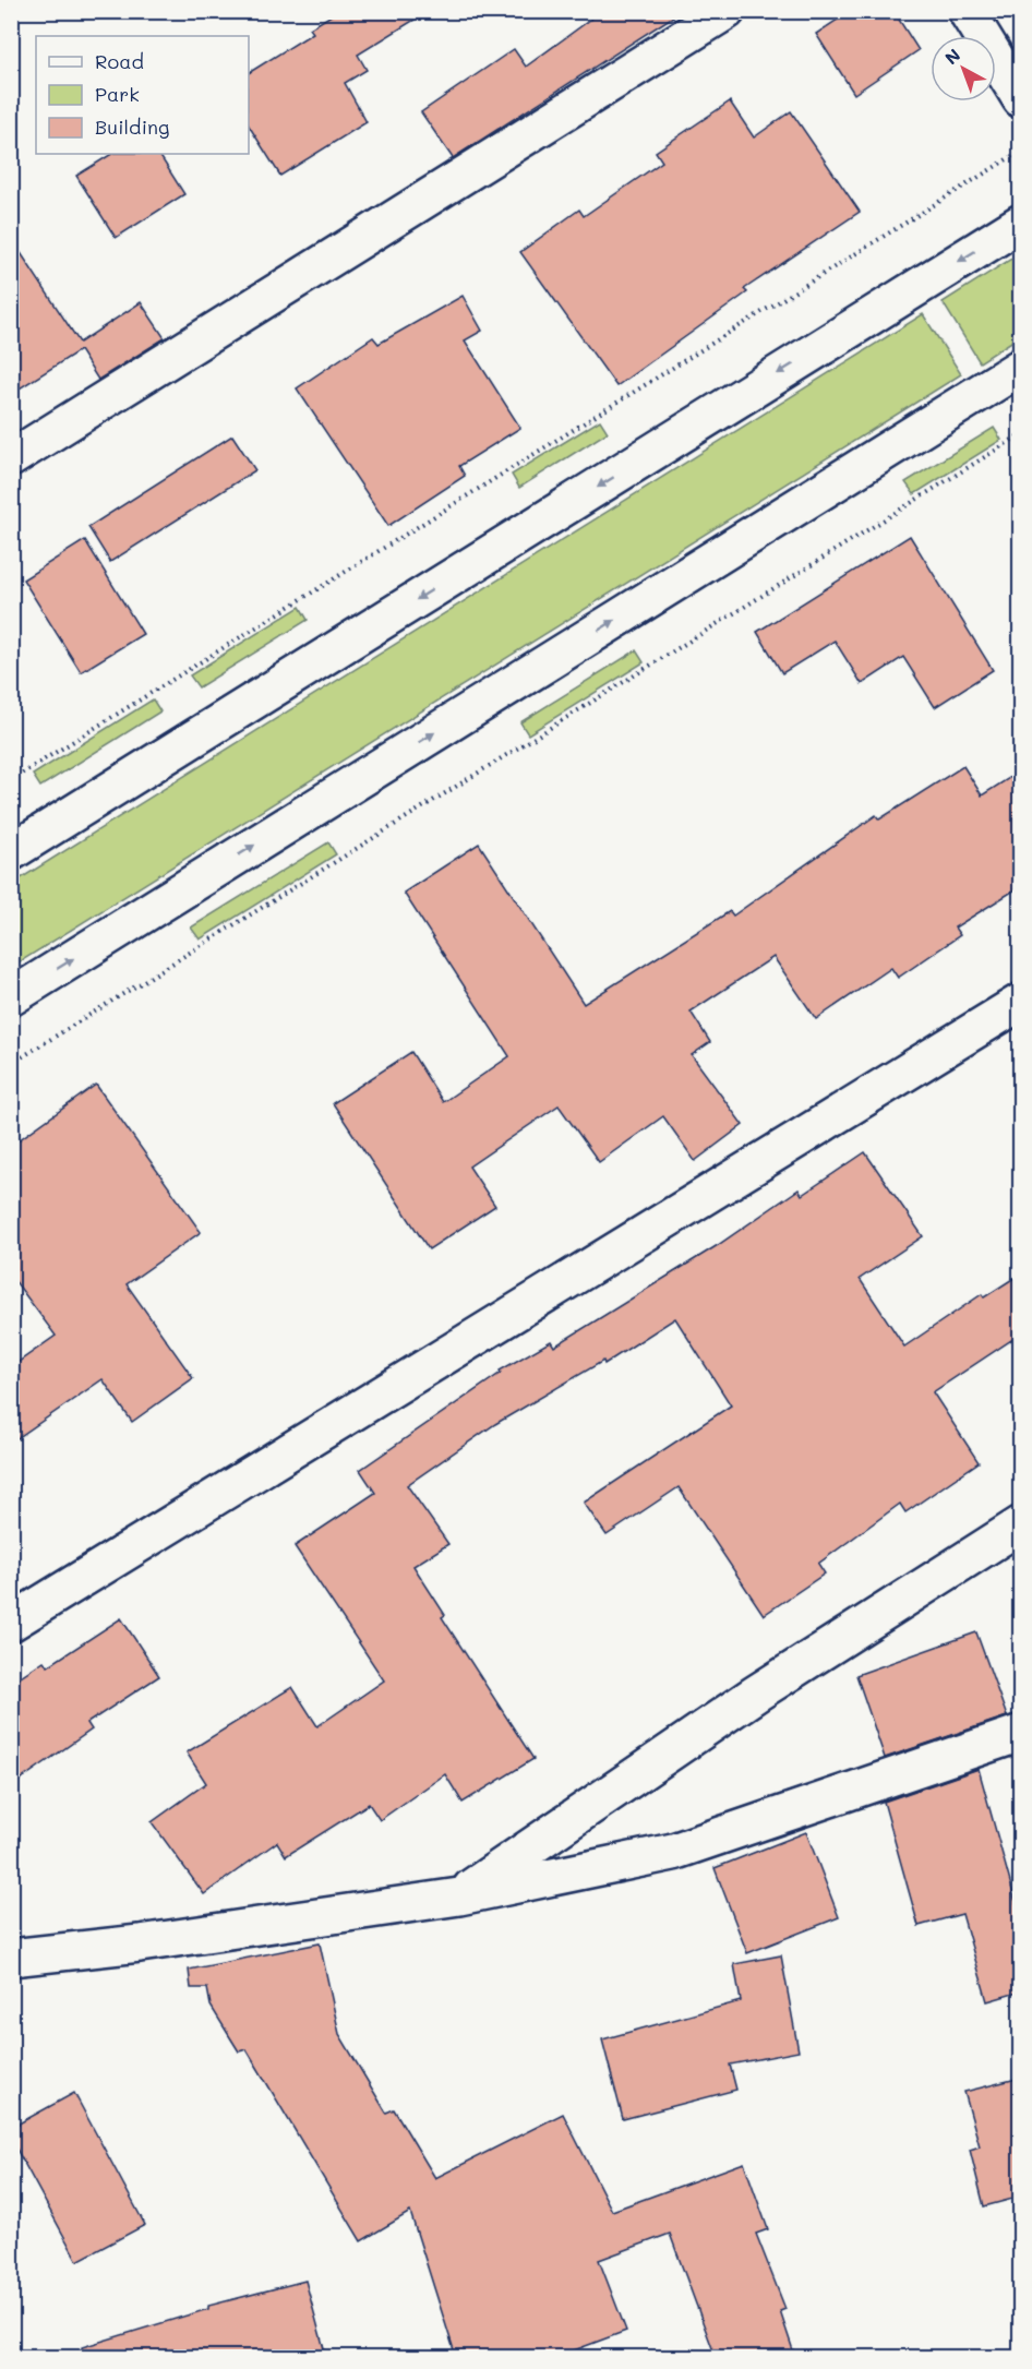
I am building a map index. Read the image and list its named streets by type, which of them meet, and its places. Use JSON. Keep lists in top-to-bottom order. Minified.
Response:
{"legend":["Road","Park","Building"],"north":"top left"}
